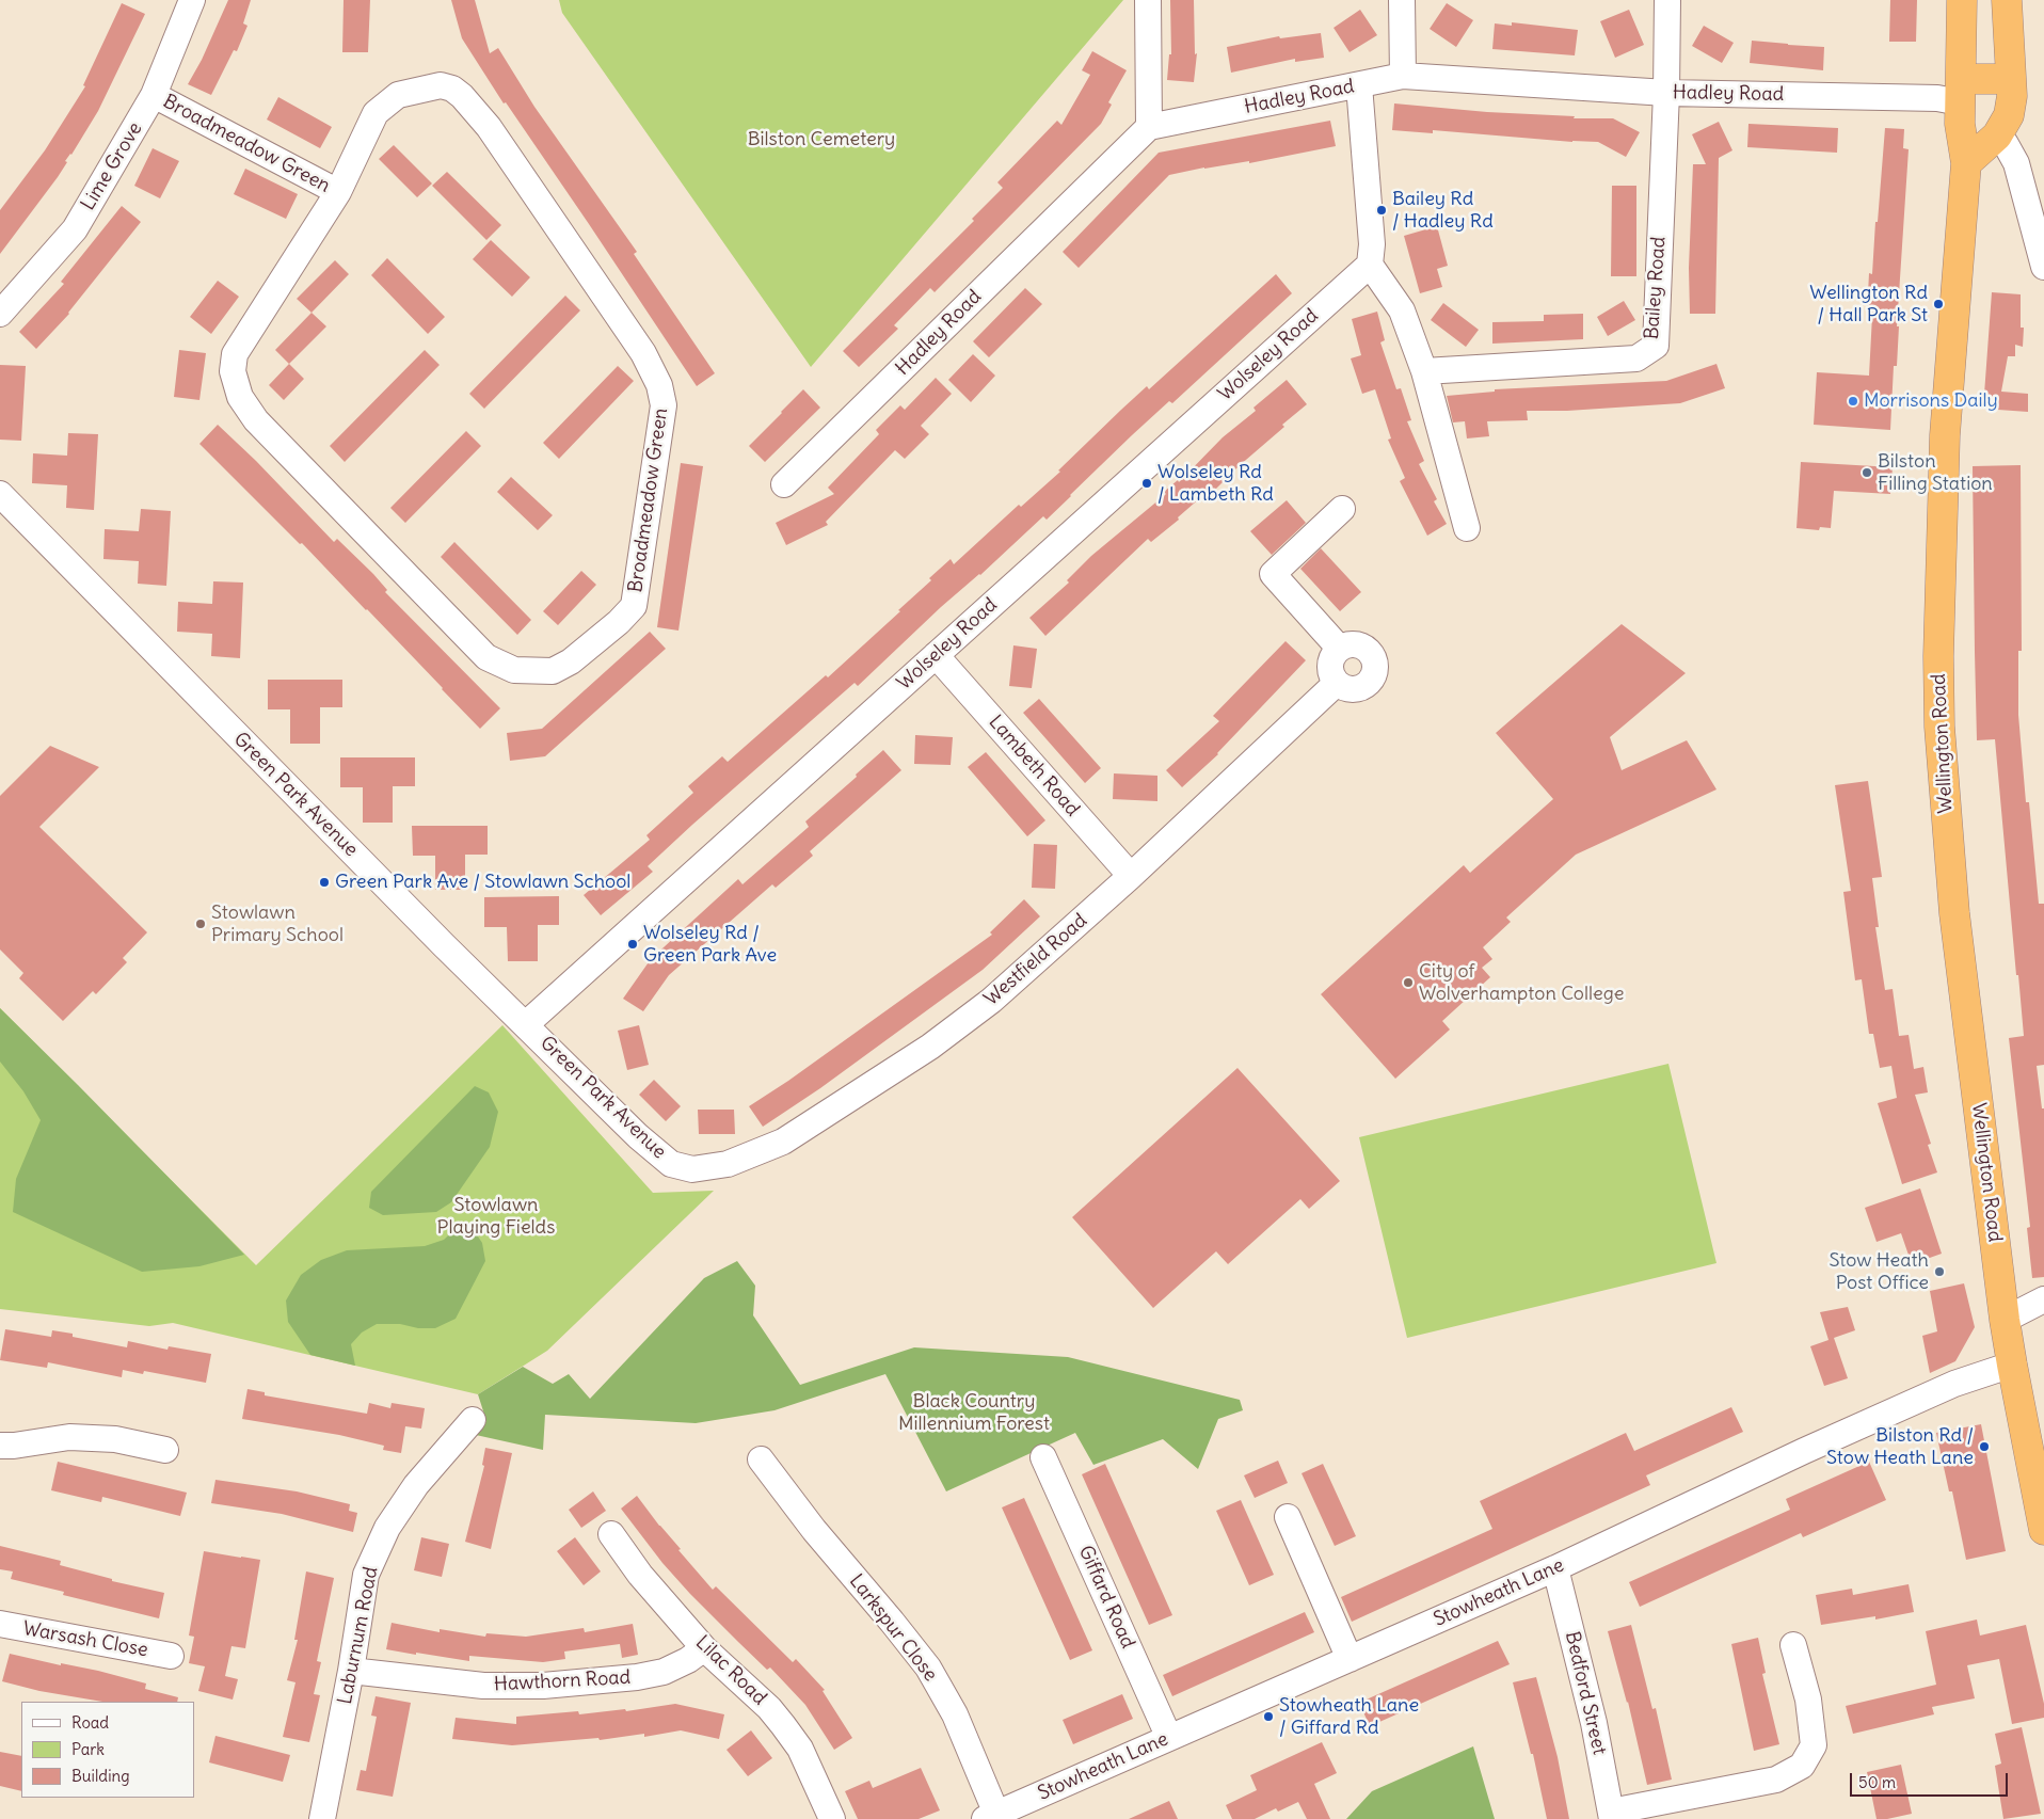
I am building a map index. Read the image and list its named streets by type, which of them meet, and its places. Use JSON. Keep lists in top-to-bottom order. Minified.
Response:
{"streets":{"highway":["Wellington Road"],"street":["Hadley Road","Broadmeadow Green","Lime Grove","Bailey Road","Wolseley Road","Lambeth Road","Green Park Avenue","Westfield Road","Stowheath Lane","Giffard Road","Larkspur Close","Laburnum Road","Warsash Close","Lilac Road","Hawthorn Road","Bedford Street"]},"crossings":[["Hadley Road","Bailey Road"],["Hadley Road","Wellington Road"],["Broadmeadow Green","Lime Grove"],["Wolseley Road","Lambeth Road"],["Wolseley Road","Green Park Avenue"],["Wellington Road","Stowheath Lane"],["Lambeth Road","Westfield Road"],["Green Park Avenue","Westfield Road"],["Stowheath Lane","Giffard Road"],["Stowheath Lane","Larkspur Close"],["Stowheath Lane","Bedford Street"],["Laburnum Road","Hawthorn Road"],["Lilac Road","Hawthorn Road"]],"parks":["Bilston Cemetery","Stowlawn Playing Fields","Black Country Millennium Forest"],"places":["Bailey Rd / Hadley Rd","Wellington Rd / Hall Park St","Morrisons Daily","Bilston Filling Station","Wolseley Rd / Lambeth Rd","Green Park Ave / Stowlawn School","Stowlawn Primary School","Wolseley Rd / Green Park Ave","City of Wolverhampton College","Stow Heath Post Office","Bilston Rd / Stow Heath Lane","Stowheath Lane / Giffard Rd"],"legend":["Road","Park","Building"],"scale_bar":"50 m"}
